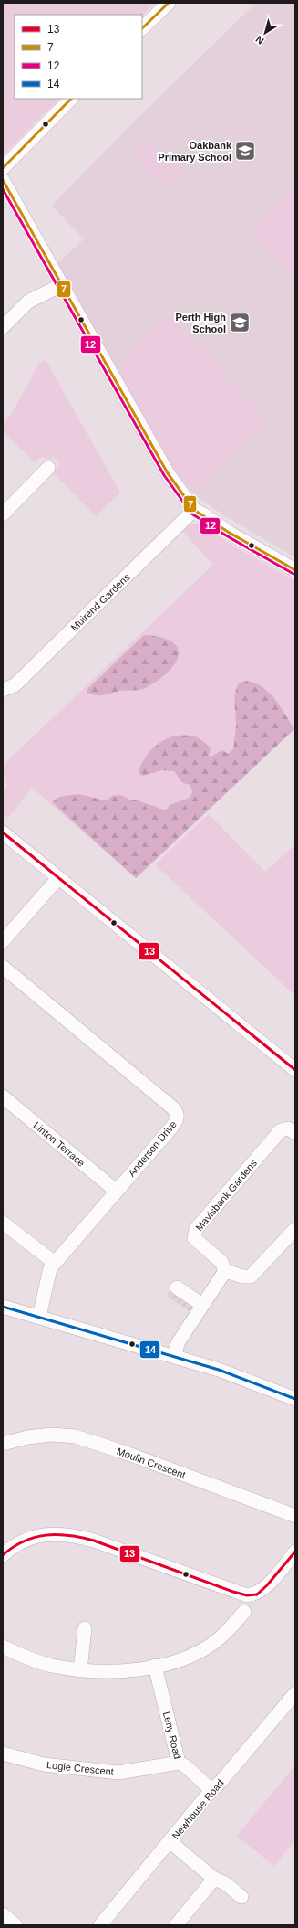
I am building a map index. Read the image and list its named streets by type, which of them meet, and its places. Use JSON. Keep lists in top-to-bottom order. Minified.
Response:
{"streets":{"street":["Muirend Gardens","Linton Terrace","Anderson Drive","Mavisbank Gardens","Moulin Crescent","Leny Road","Logie Crescent","Newhouse Road"]},"crossings":[["Linton Terrace","Anderson Drive"],["Leny Road","Logie Crescent"],["Leny Road","Newhouse Road"]],"places":{"school or university":["Oakbank Primary School","Perth High School"]},"lines":["transit line 7","transit line 12","transit line 13","transit line 14"],"legend":["13","7","12","14"],"north":"bottom left"}
